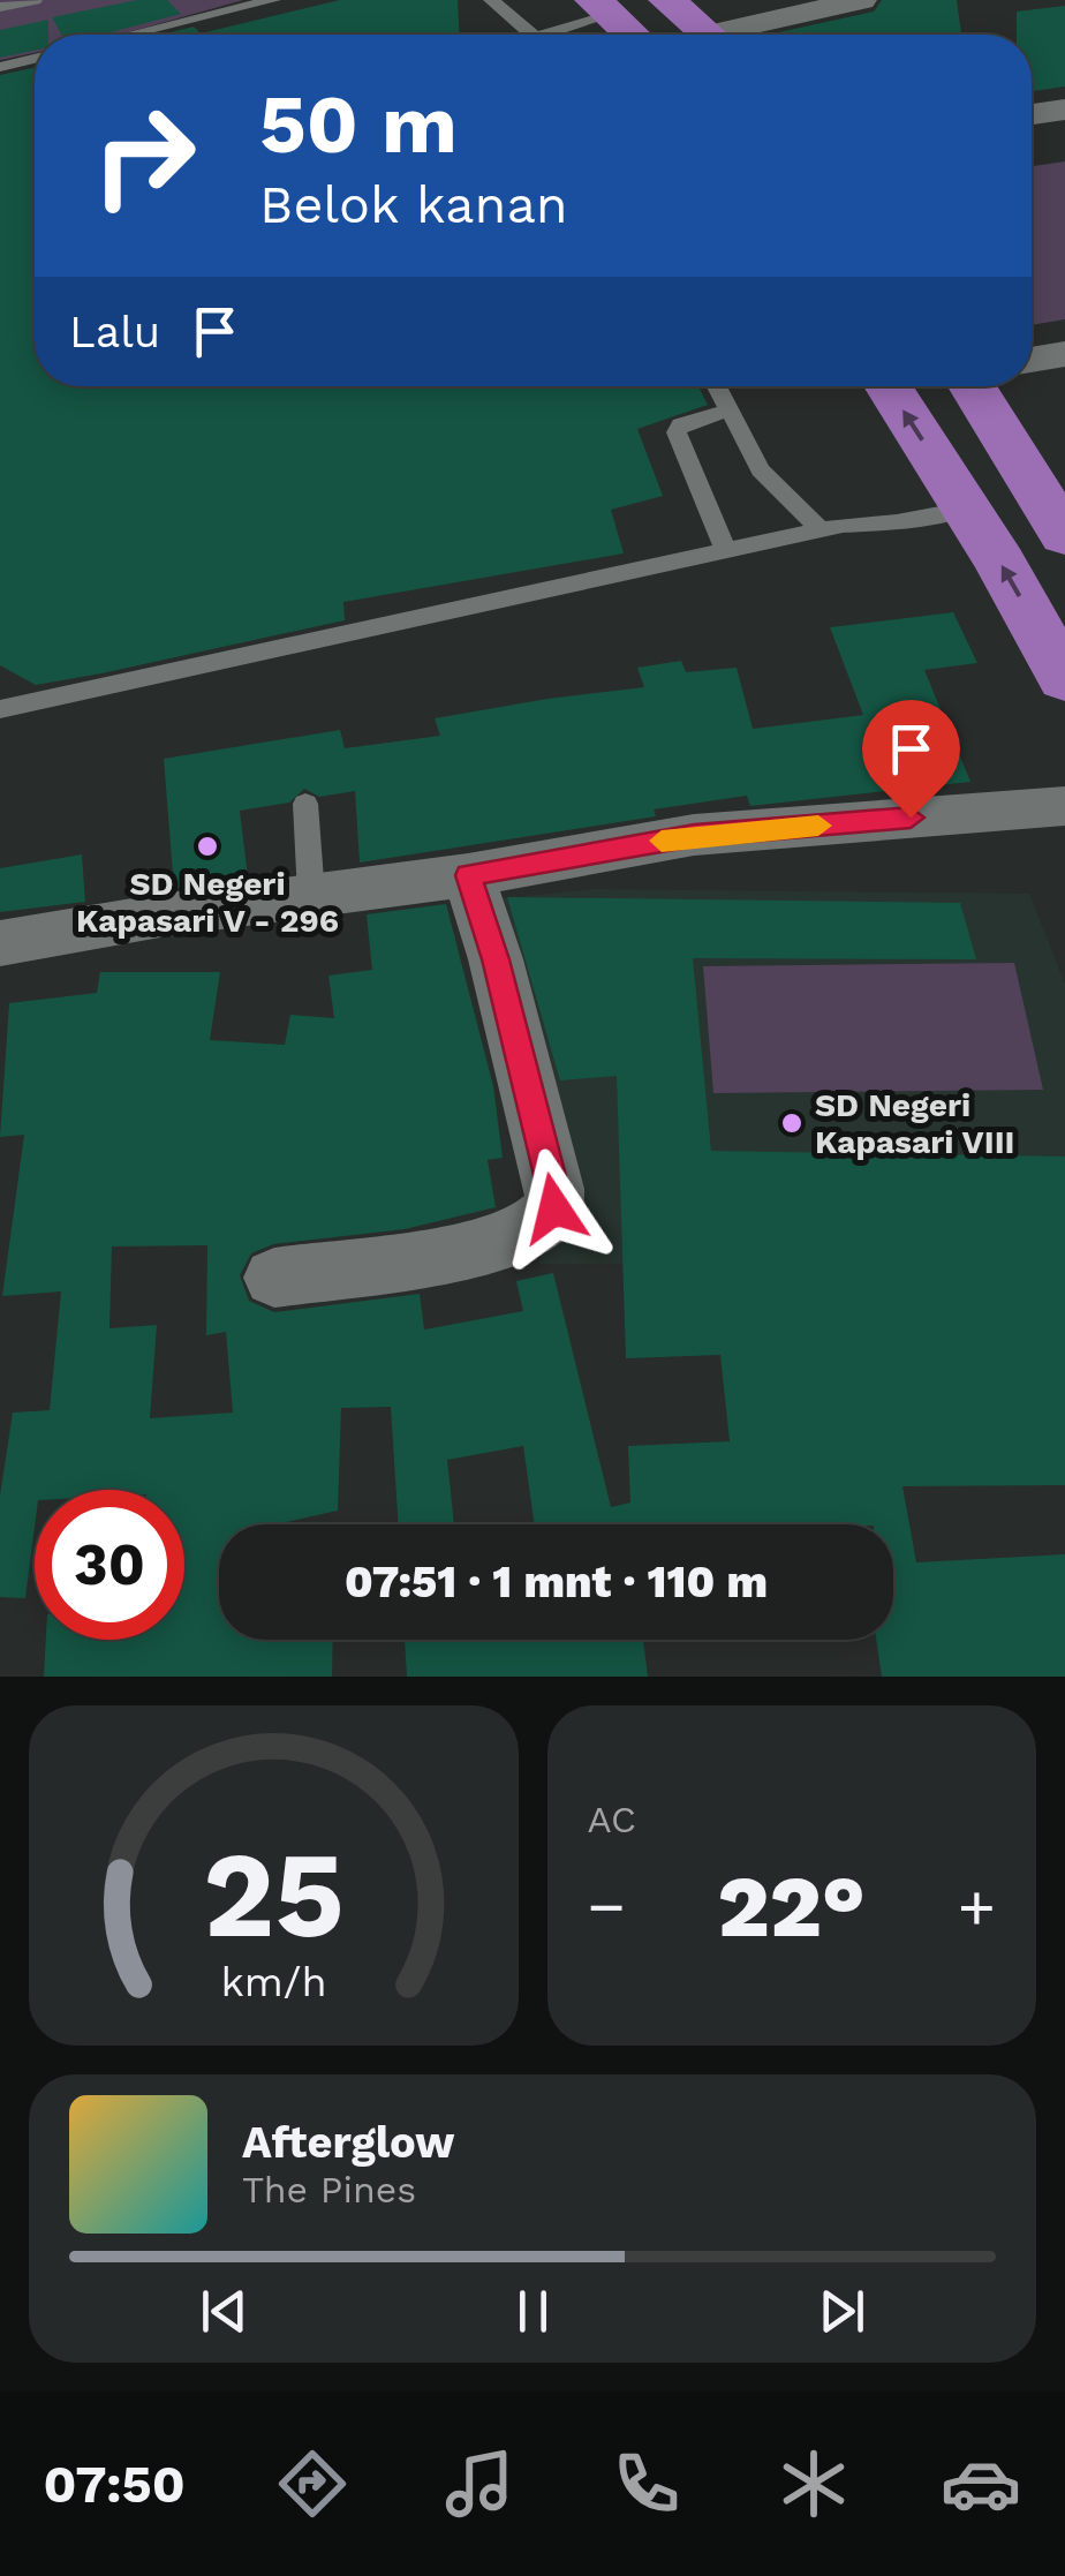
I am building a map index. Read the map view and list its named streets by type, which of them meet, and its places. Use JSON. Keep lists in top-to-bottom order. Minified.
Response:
{"places":["SD Negeri Kapasari V - 296","SD Negeri Kapasari VIII"],"page":{"turn":["50 m","Belok kanan"],"then":"Lalu","limit":"30","trip":"07:51 · 1 mnt · 110 m","tile":"AC","heat":["−","22°","+"],"song":["Afterglow","The Pines"],"tabs":"07:50","gauge":["25","km/h"]}}
